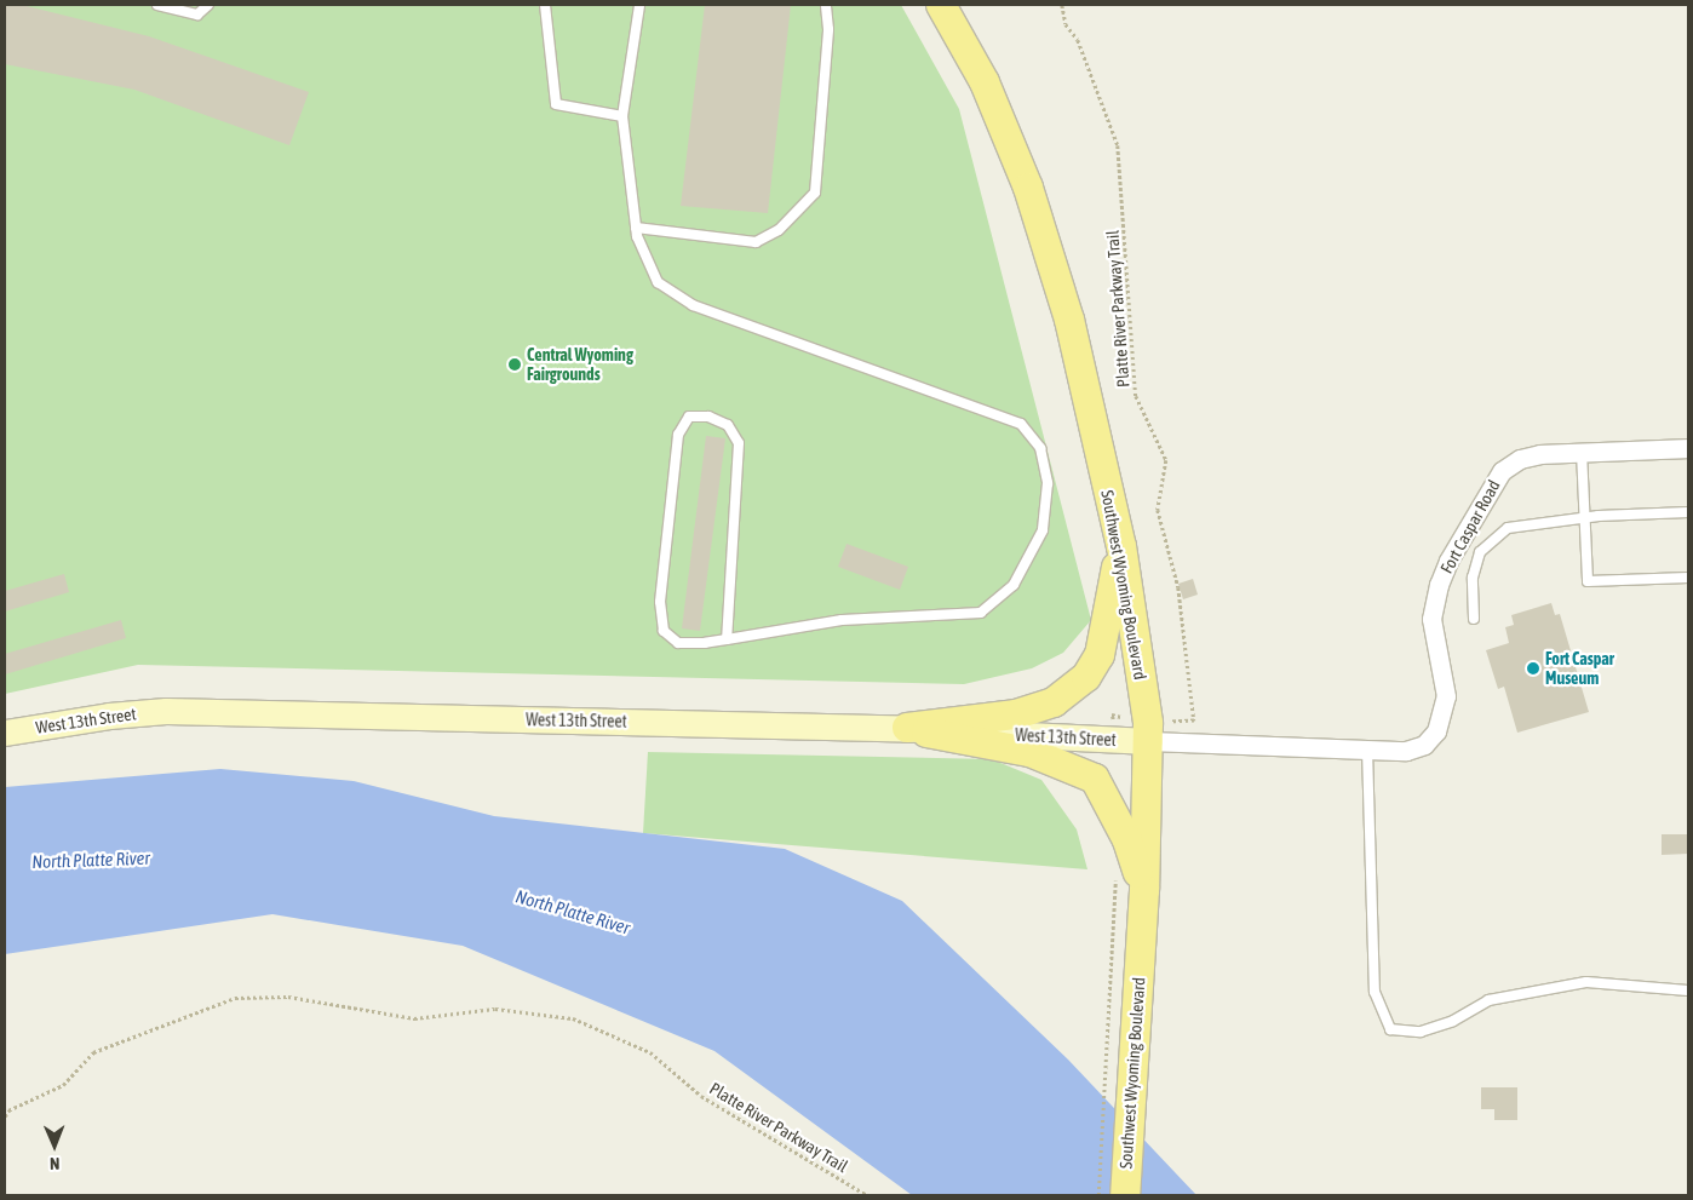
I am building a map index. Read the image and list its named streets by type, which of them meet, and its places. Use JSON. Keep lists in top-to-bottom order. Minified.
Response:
{"streets":{"main road":["Southwest Wyoming Boulevard","West 13th Street"],"street":["Fort Caspar Road"],"path":["Platte River Parkway Trail"]},"crossings":[["Fort Caspar Road","Southwest Wyoming Boulevard"],["Fort Caspar Road","West 13th Street"],["Southwest Wyoming Boulevard","West 13th Street"]],"water":["North Platte River"],"places":["Central Wyoming Fairgrounds","Fort Caspar Museum"],"north":"bottom"}
